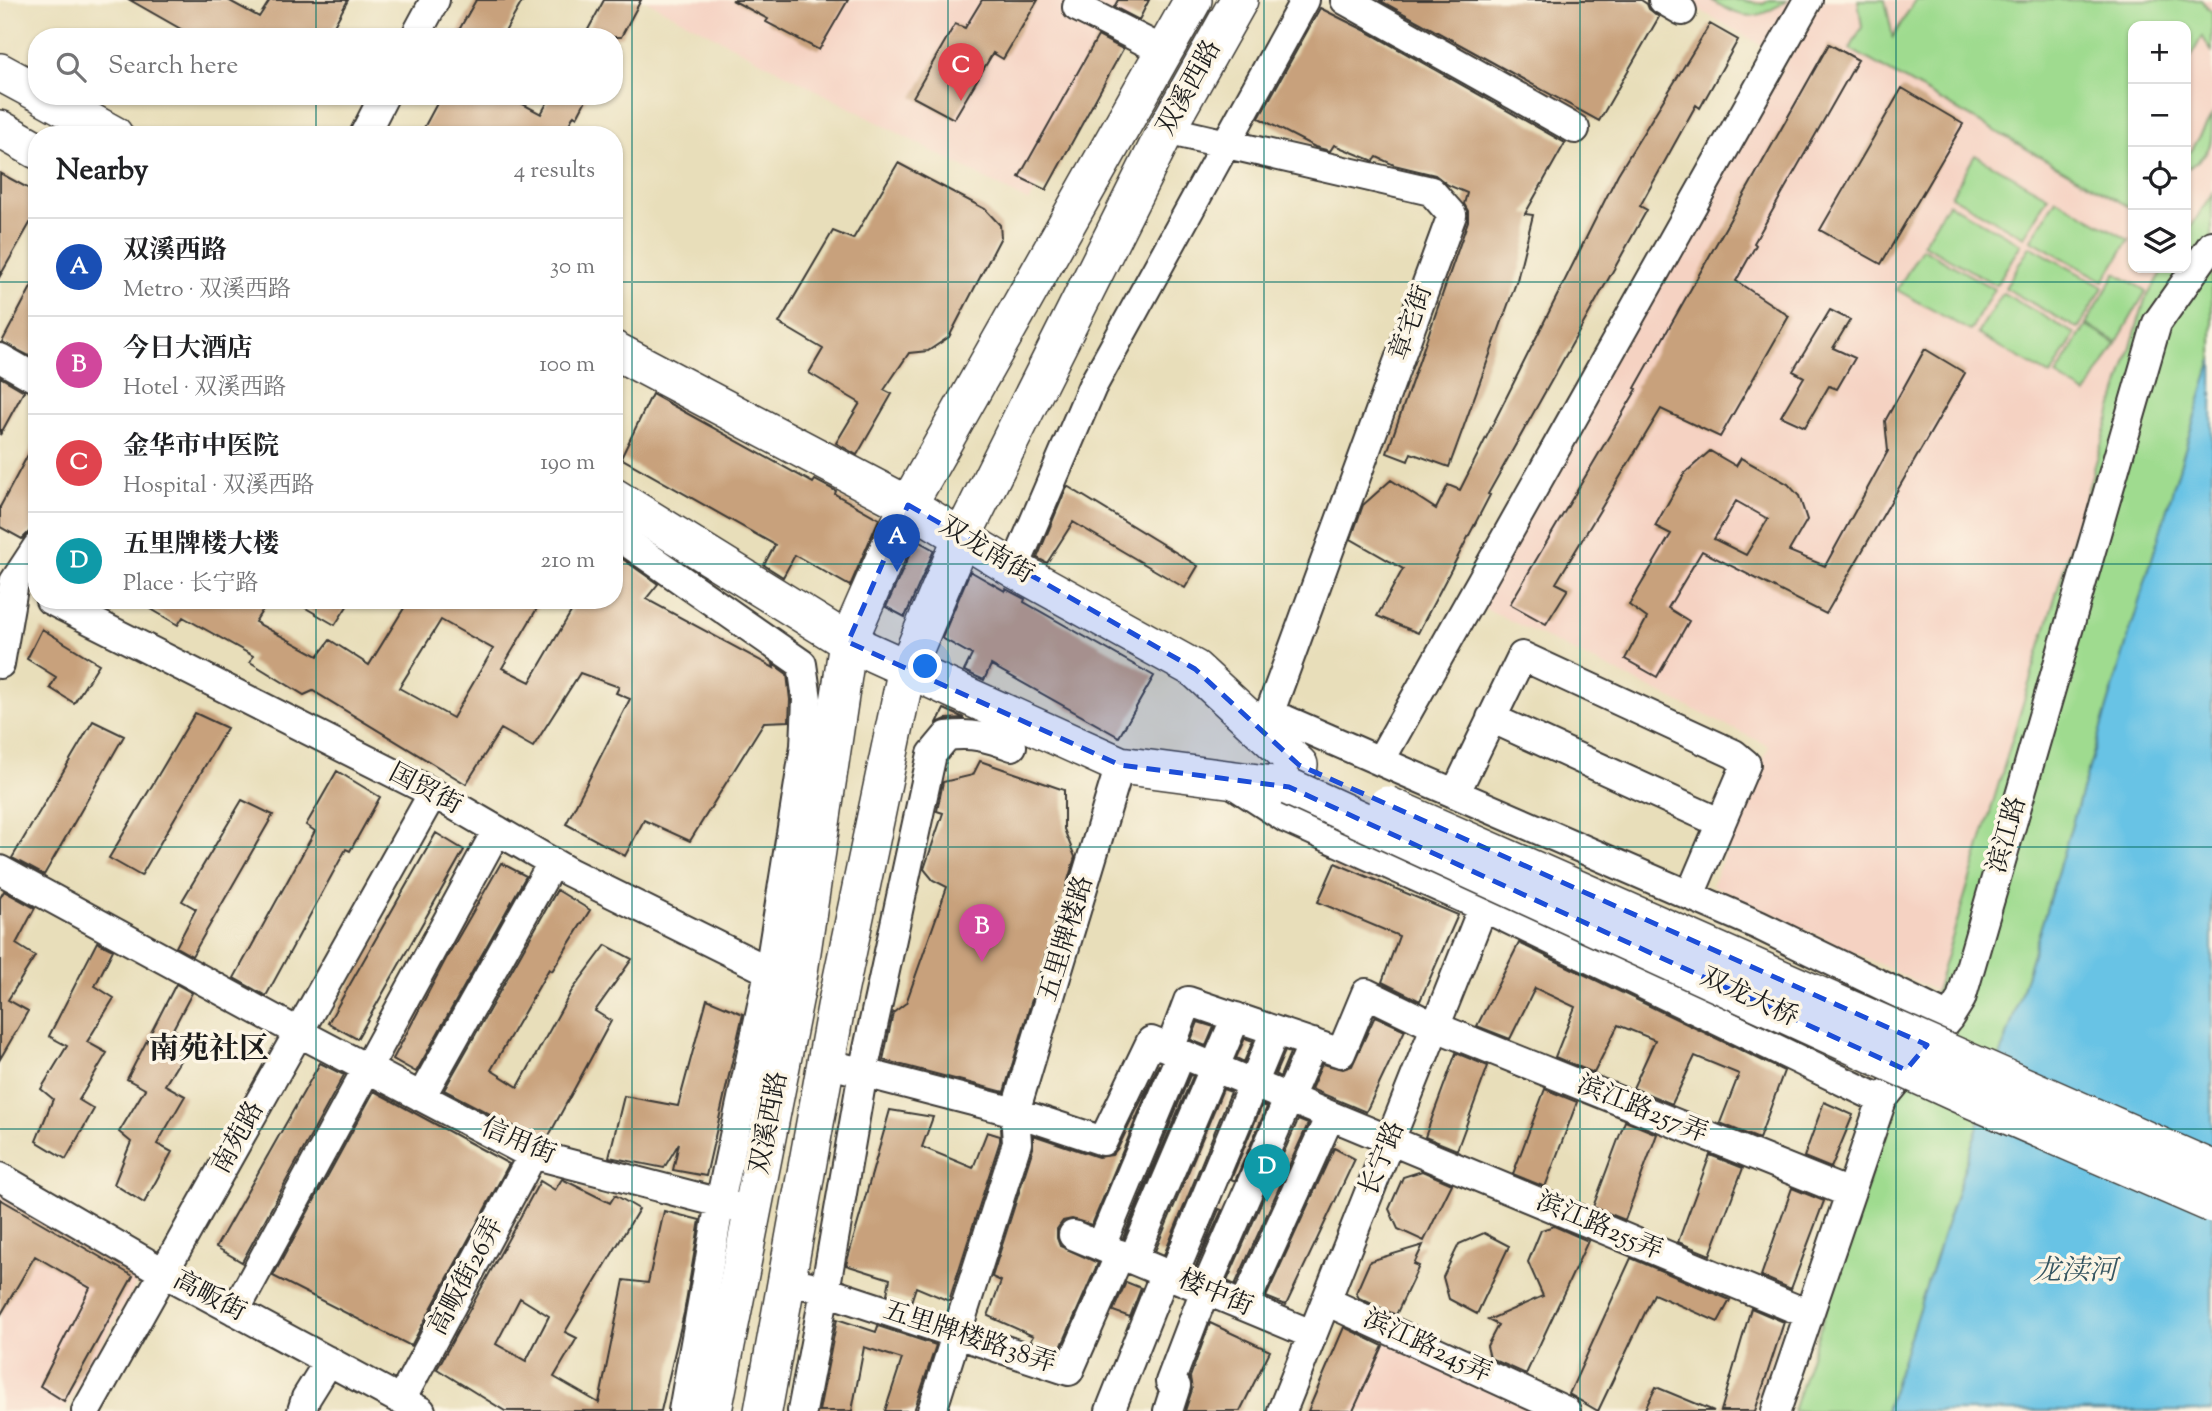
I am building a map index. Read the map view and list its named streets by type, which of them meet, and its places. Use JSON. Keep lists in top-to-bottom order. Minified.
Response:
{"streets":{"main road":["双溪西路","双龙南街","双龙大桥"],"street":["章宅街","国贸街","滨江路","五里牌楼路","滨江路257弄","南苑路","信用街","长宁路","滨江路255弄","高畈街26弄","楼中街","高畈街","五里牌楼路38弄","滨江路245弄"]},"crossings":[["双溪西路","章宅街"],["双溪西路","双龙南街"],["双溪西路","国贸街"],["双溪西路","信用街"],["双溪西路","五里牌楼路38弄"],["章宅街","双龙南街"],["双龙南街","双龙大桥"],["国贸街","南苑路"],["滨江路","滨江路257弄"],["滨江路","滨江路255弄"],["五里牌楼路","五里牌楼路38弄"],["滨江路257弄","长宁路"],["南苑路","信用街"],["南苑路","高畈街"],["信用街","高畈街26弄"],["长宁路","滨江路255弄"],["长宁路","楼中街"],["长宁路","滨江路245弄"],["高畈街26弄","高畈街"],["楼中街","五里牌楼路38弄"]],"districts":["南苑社区"],"water":["龙渎河"],"page":{"map_buttons":["+","−"],"search":"Search here","pins":["C","A","B","D"],"heading":["Nearby","4 results"],"list":[{"mark":"A","name":"双溪西路","note":"Metro · 双溪西路","value":"30 m"},{"mark":"B","name":"今日大酒店","note":"Hotel · 双溪西路","value":"100 m"},{"mark":"C","name":"金华市中医院","note":"Hospital · 双溪西路","value":"190 m"},{"mark":"D","name":"五里牌楼大楼","note":"Place · 长宁路","value":"210 m"}]}}
